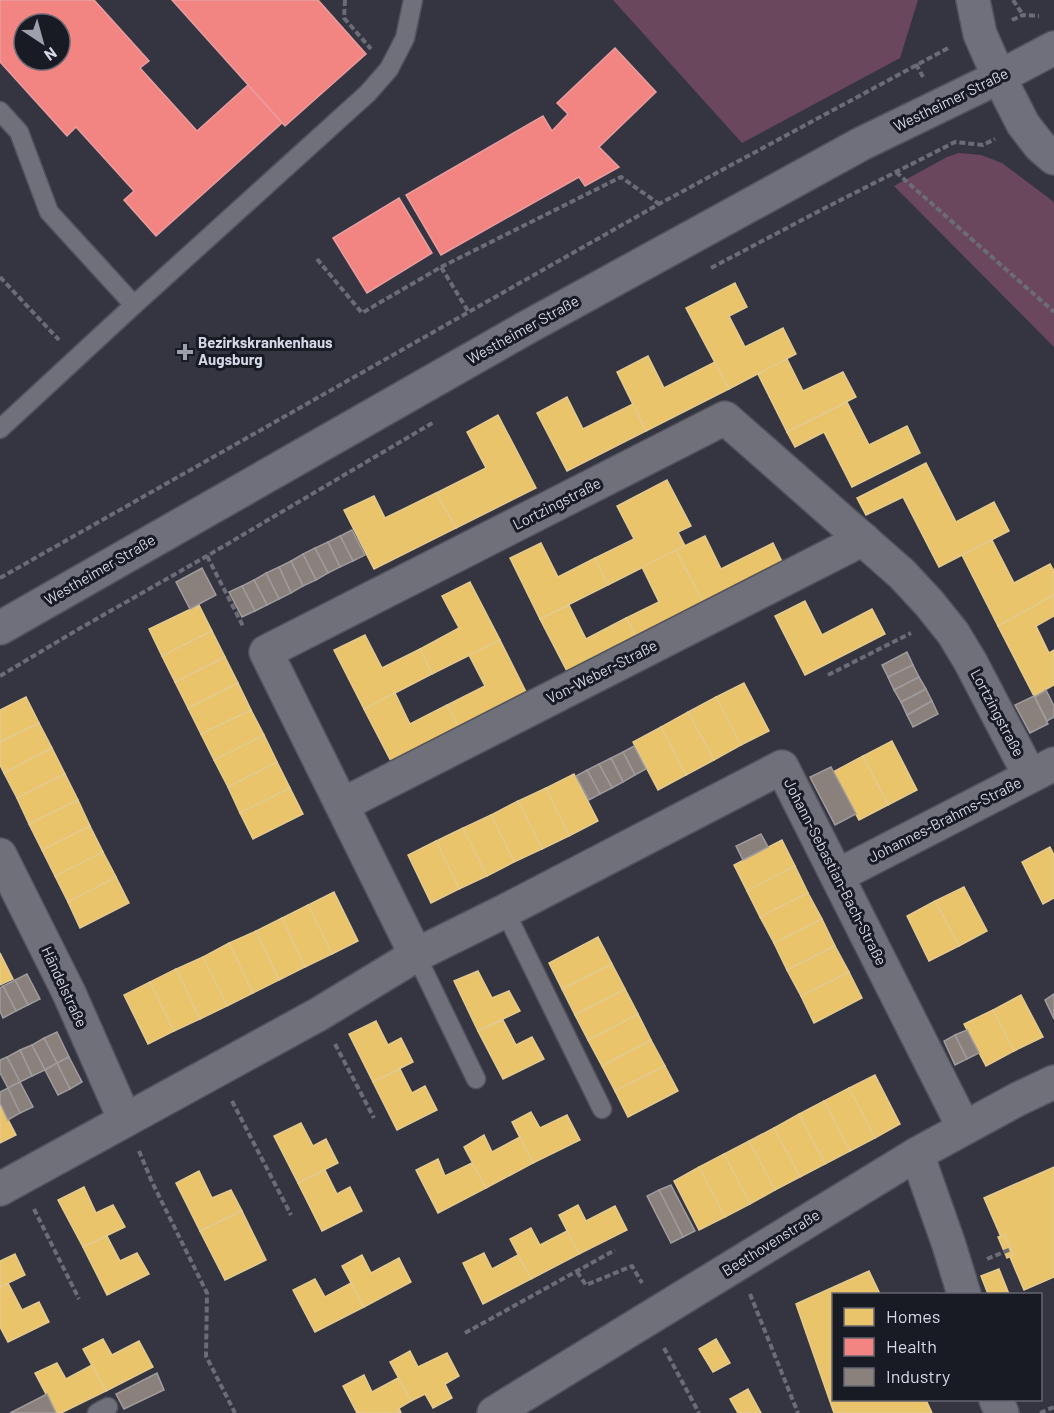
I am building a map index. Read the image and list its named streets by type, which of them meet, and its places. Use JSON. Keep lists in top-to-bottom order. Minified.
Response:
{"streets":{"street":["Westheimer Straße","Lortzingstraße","Von-Weber-Straße","Johannes-Brahms-Straße","Johann-Sebastian-Bach-Straße","Händelstraße","Beethovenstraße"]},"crossings":[["Lortzingstraße","Von-Weber-Straße"],["Lortzingstraße","Johannes-Brahms-Straße"],["Johannes-Brahms-Straße","Johann-Sebastian-Bach-Straße"],["Johann-Sebastian-Bach-Straße","Händelstraße"],["Johann-Sebastian-Bach-Straße","Beethovenstraße"]],"places":{"health":["Bezirkskrankenhaus Augsburg"]},"legend":["Homes","Health","Industry"],"north":"bottom right"}
